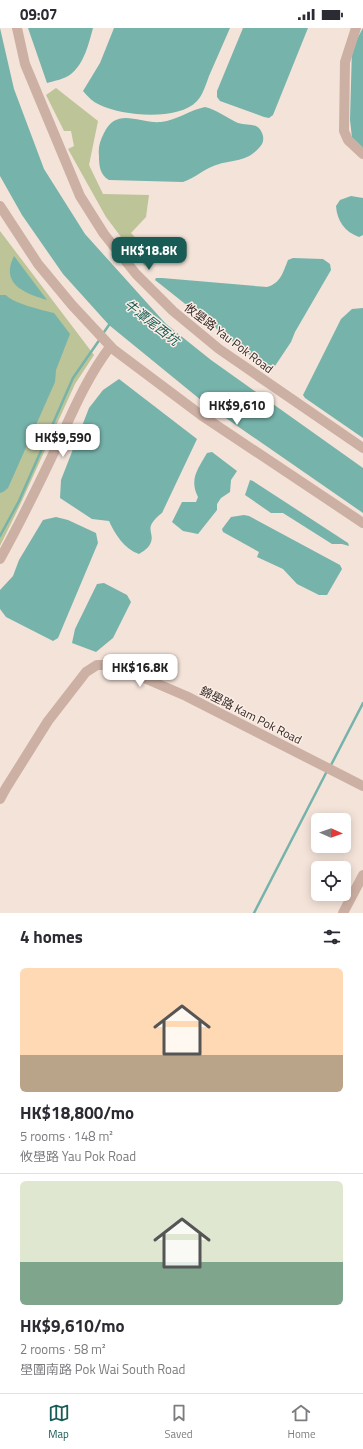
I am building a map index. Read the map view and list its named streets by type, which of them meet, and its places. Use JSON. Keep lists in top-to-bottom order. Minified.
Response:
{"streets":{"street":["攸壆路 Yau Pok Road","錦壆路 Kam Pok Road"]},"water":["牛潭尾西坑"],"north":"right","page":{"status":"09:07","price":["HK$18.8K","HK$9,610","HK$9,590","HK$16.8K"],"heading":"4 homes","list":[{"name":"HK$18,800/mo","note":"5 rooms · 148 m² · 攸壆路 Yau Pok Road"},{"name":"HK$9,610/mo","note":"2 rooms · 58 m² · 壆圍南路 Pok Wai South Road"}],"tabs":["Map","Saved","Home"]}}
